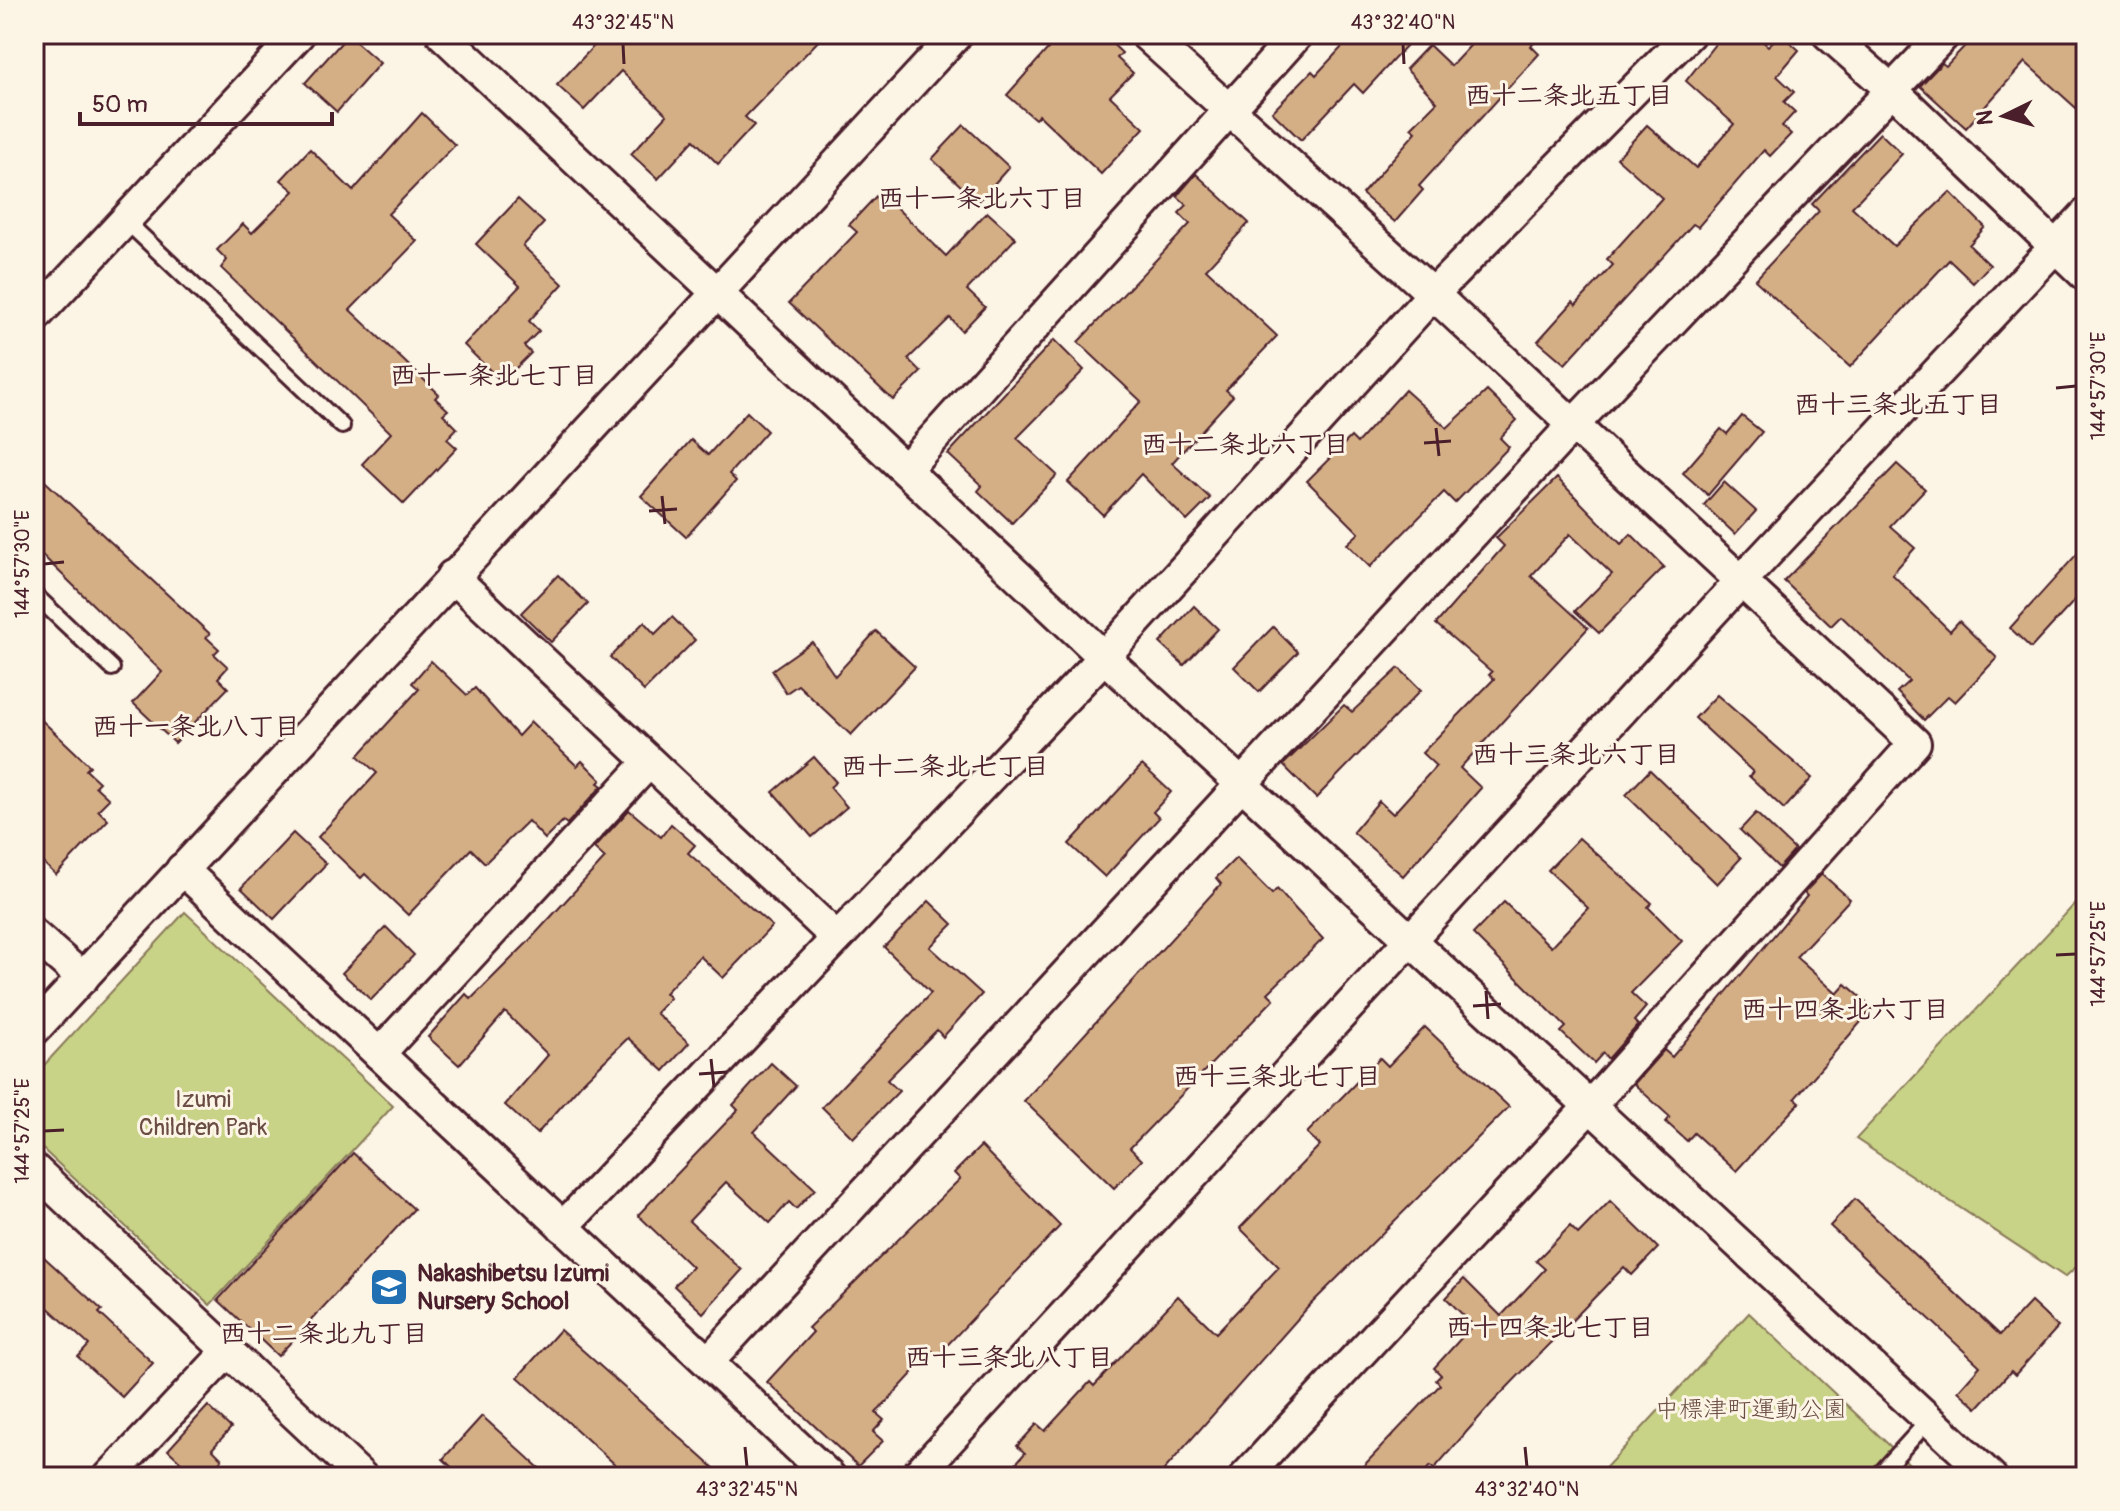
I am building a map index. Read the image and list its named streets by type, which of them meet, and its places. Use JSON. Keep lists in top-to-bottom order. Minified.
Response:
{"districts":["西十二条北五丁目","西十一条北六丁目","西十一条北七丁目","西十三条北五丁目","西十二条北六丁目","西十一条北八丁目","西十三条北六丁目","西十二条北七丁目","西十四条北六丁目","西十三条北七丁目","西十四条北七丁目","西十二条北九丁目","西十三条北八丁目"],"parks":["Izumi Children Park","中標津町運動公園"],"places":{"school or university":["Nakashibetsu Izumi Nursery School"]},"scale_bar":"50 m","north":"left","coordinates":["43°32'45\"N","43°32'40\"N","144°57'30\"E","144°57'25\"E"]}
